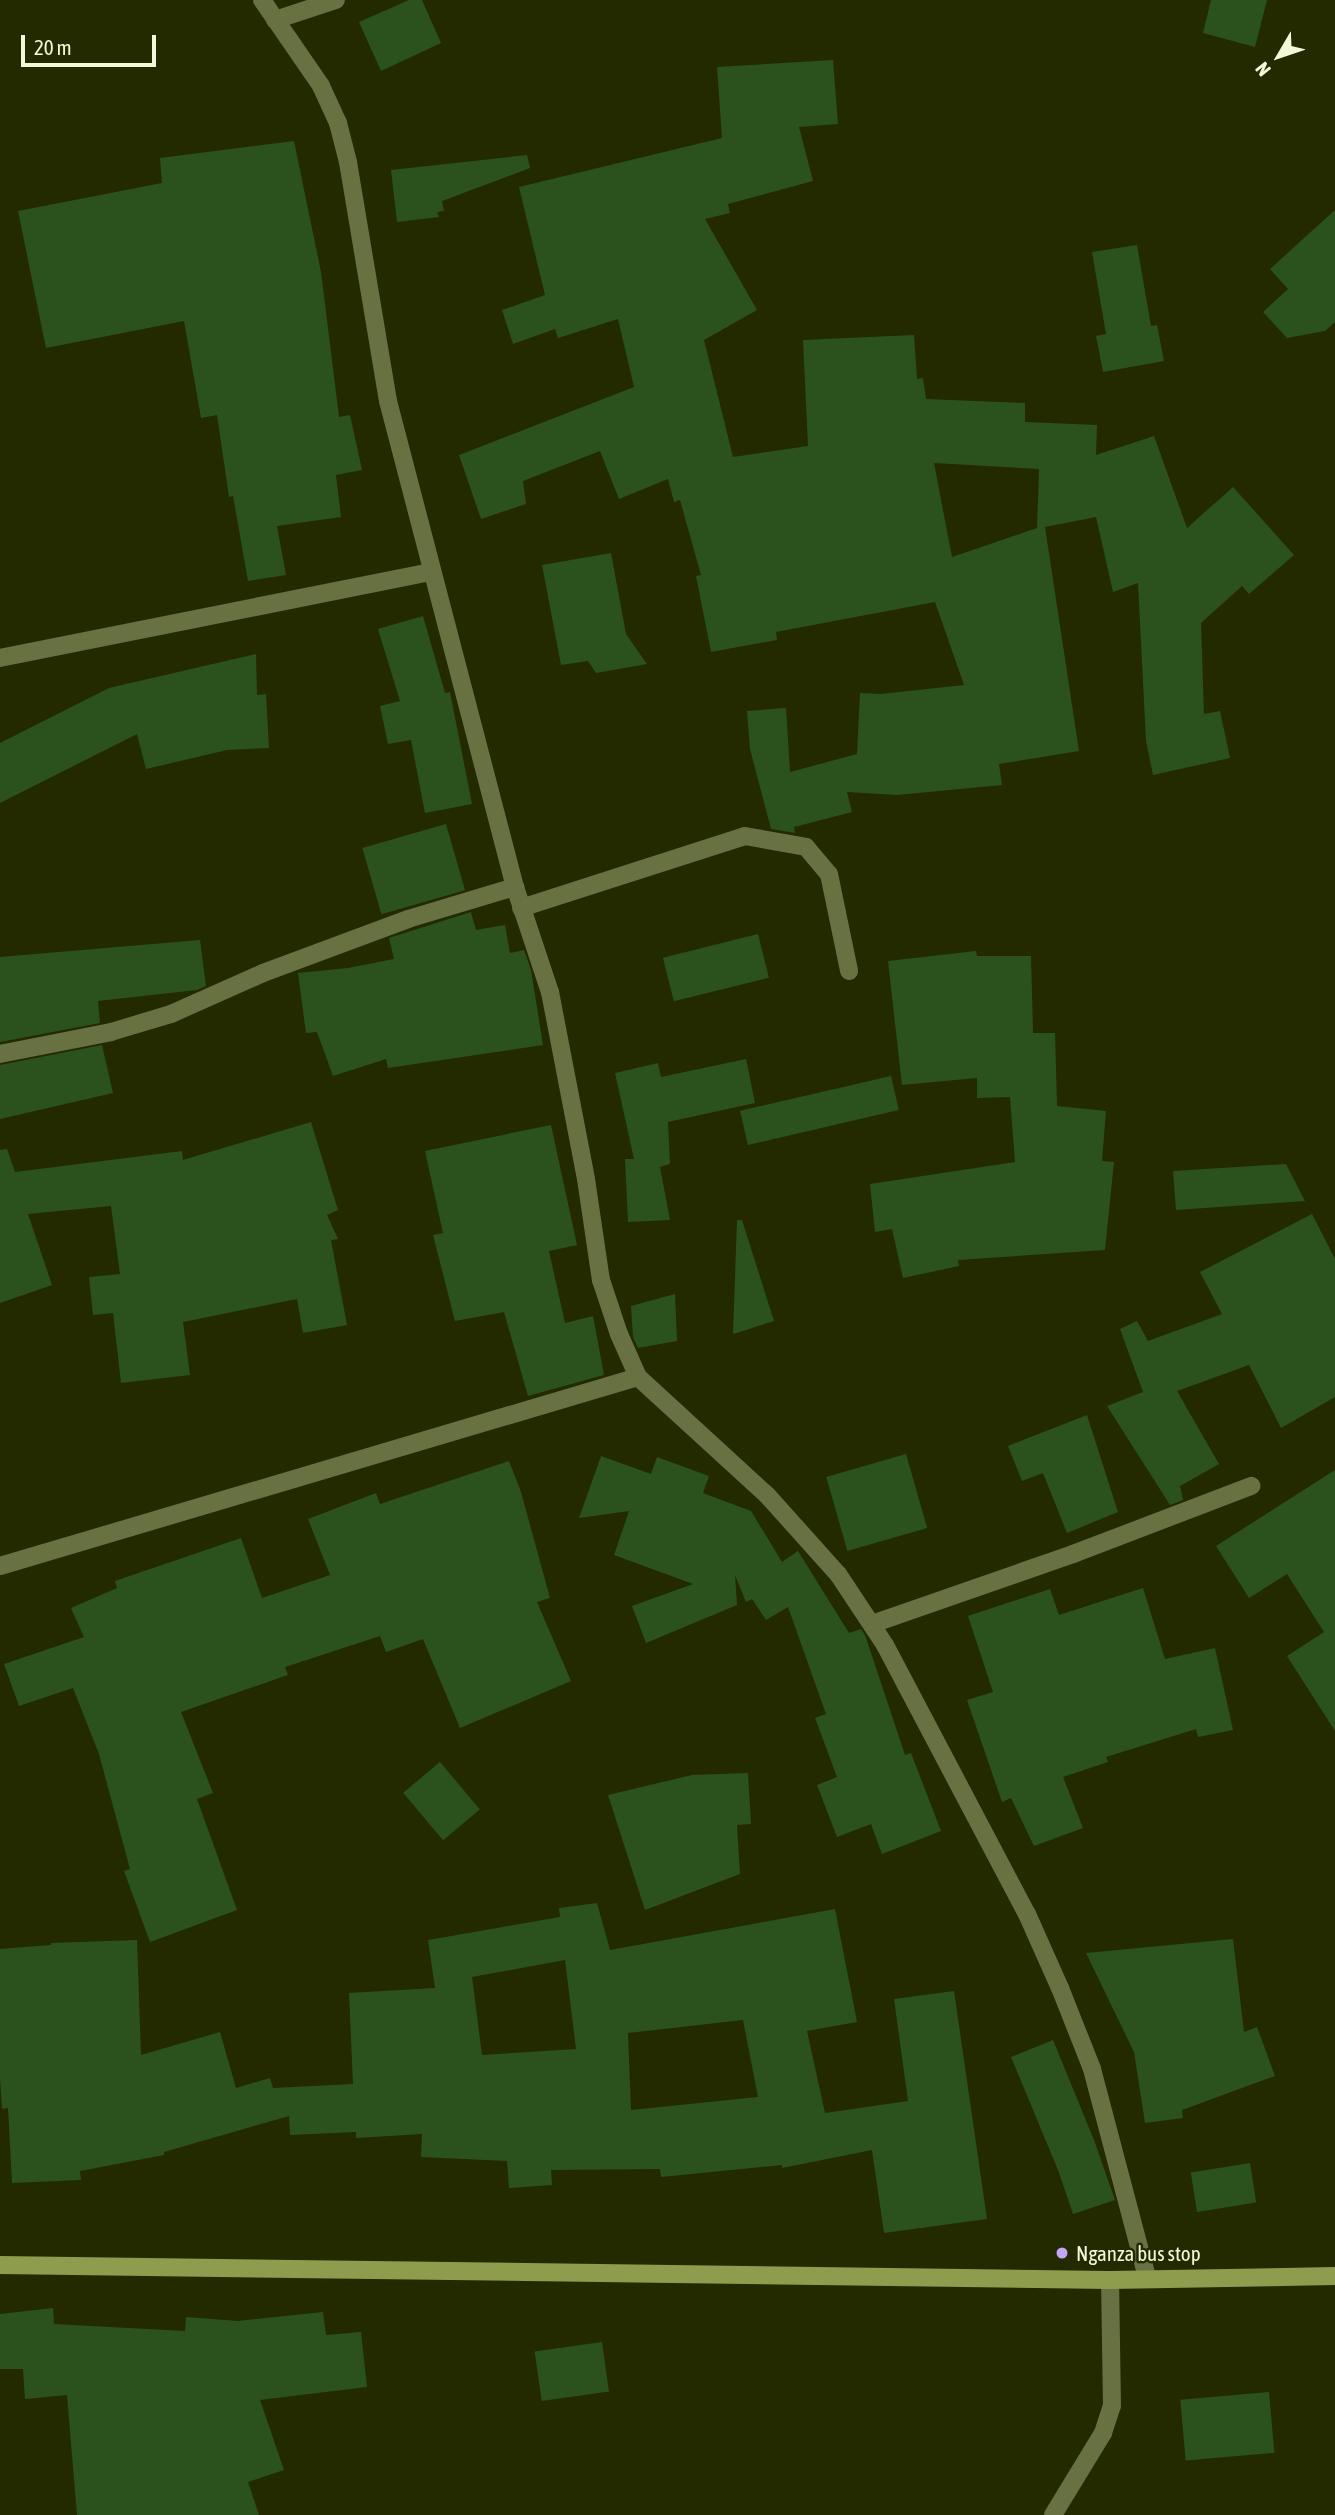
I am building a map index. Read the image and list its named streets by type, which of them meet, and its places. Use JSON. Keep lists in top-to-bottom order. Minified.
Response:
{"places":["Nganza bus stop"],"scale_bar":"20 m","north":"bottom left"}
